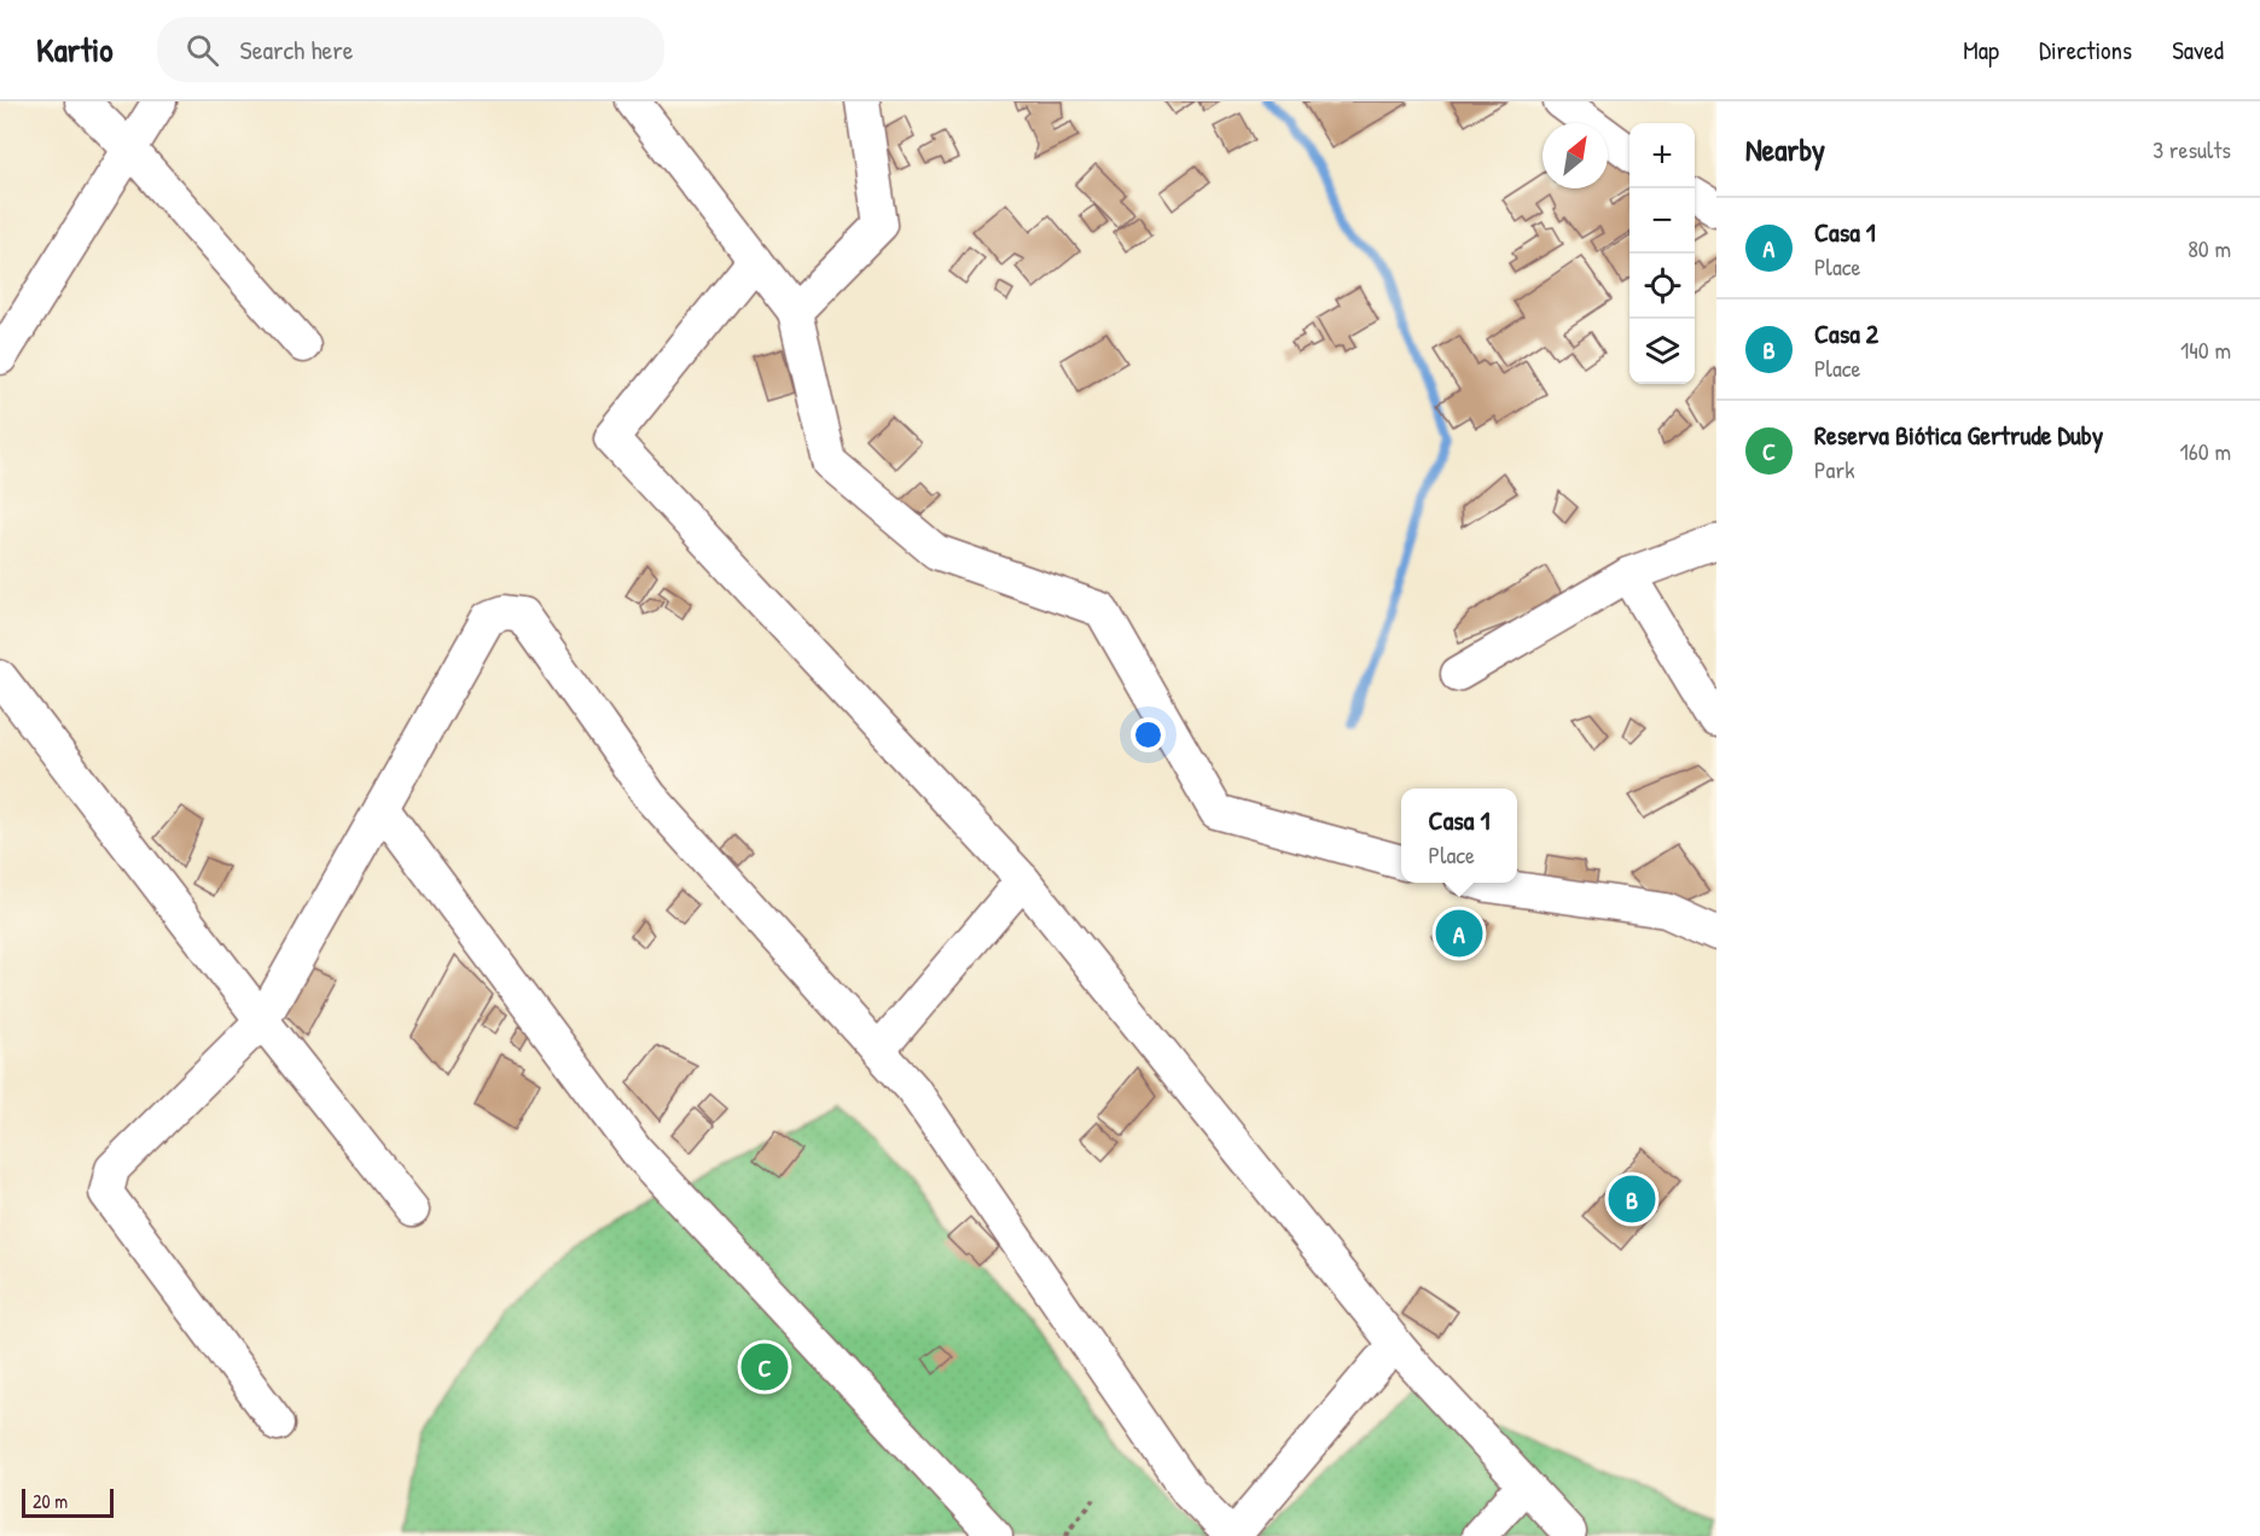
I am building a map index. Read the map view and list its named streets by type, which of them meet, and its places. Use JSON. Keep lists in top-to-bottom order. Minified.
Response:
{"scale_bar":"20 m","north":"top right","page":{"header":"Kartio","search":"Search here","nav":["Map","Directions","Saved"],"heading":["Nearby","3 results"],"map_buttons":["+","−"],"list":[{"mark":"A","name":"Casa 1","note":"Place","value":"80 m"},{"mark":"B","name":"Casa 2","note":"Place","value":"140 m"},{"mark":"C","name":"Reserva Biótica Gertrude Duby","note":"Park","value":"160 m"}],"popup":["Casa 1","Place"],"pins":["A","B","C"],"scale":"20 m"}}
